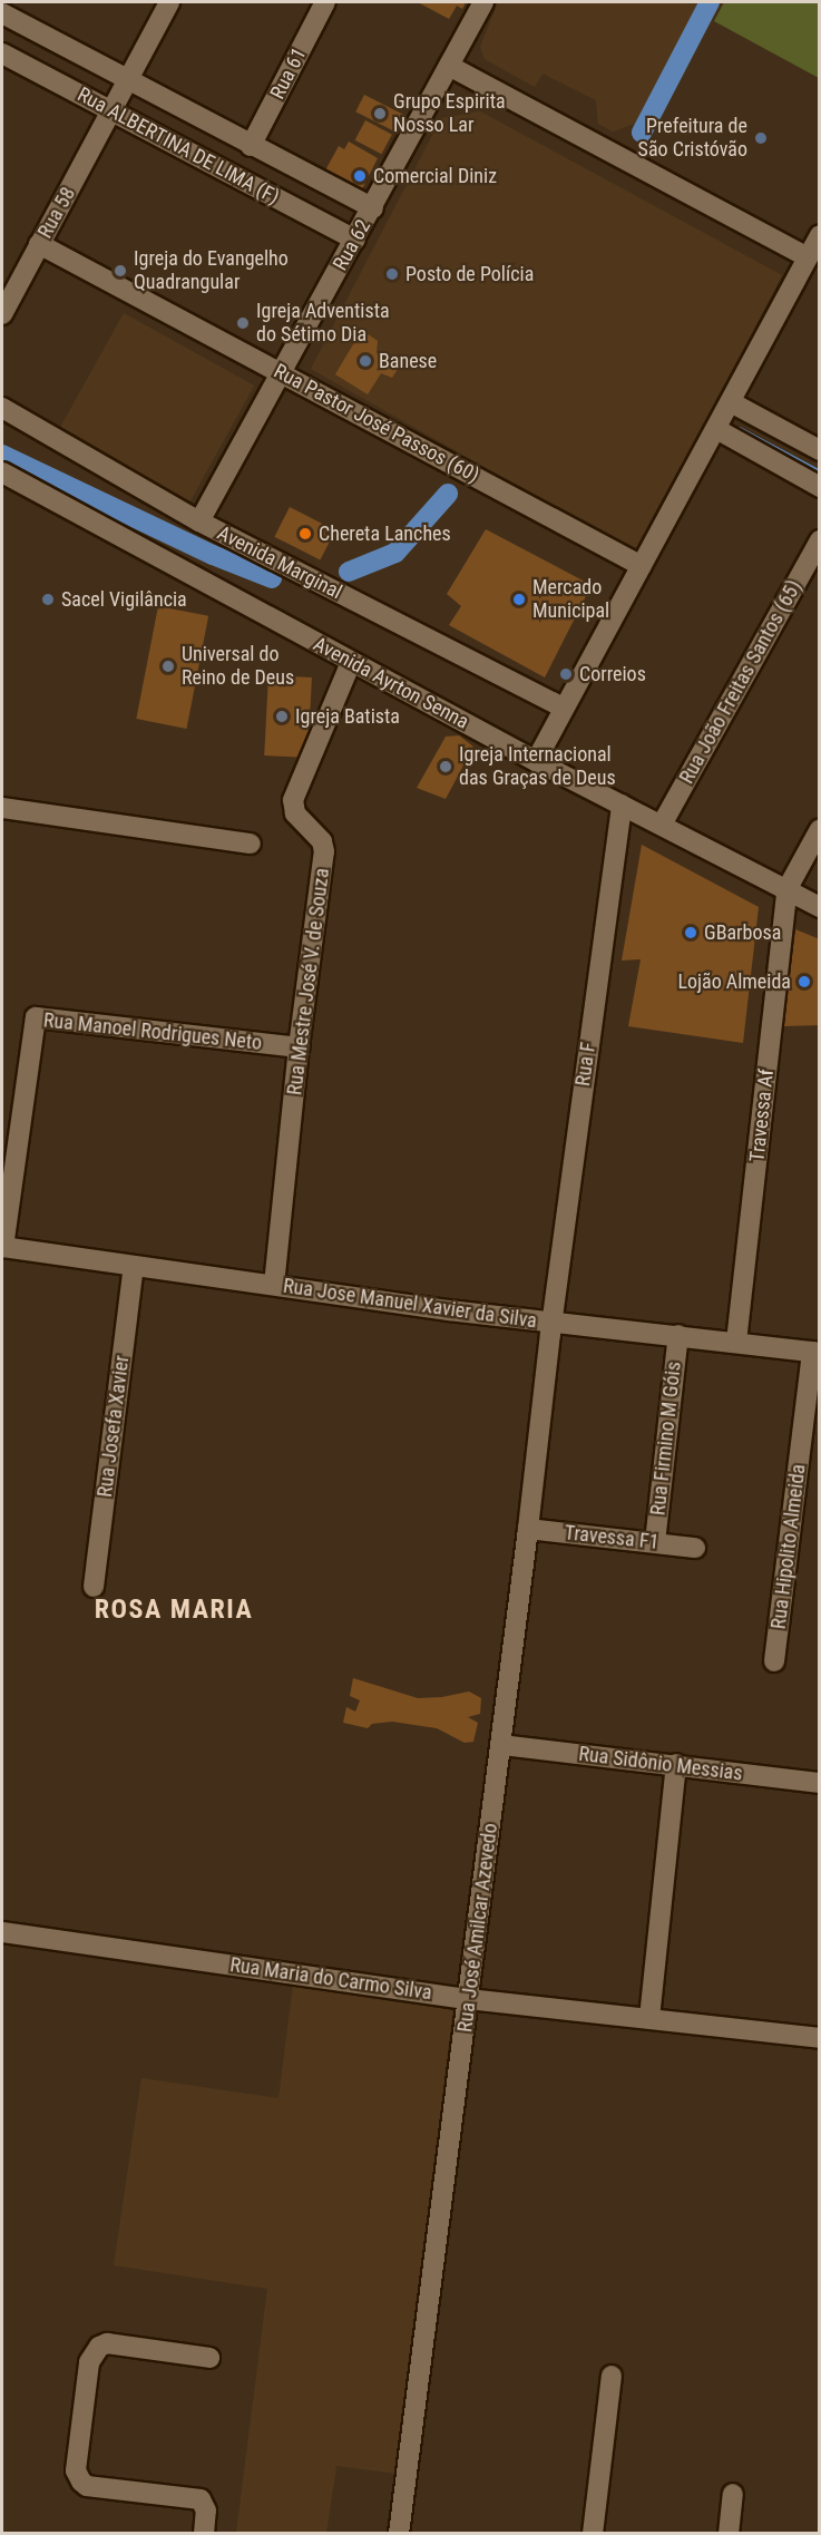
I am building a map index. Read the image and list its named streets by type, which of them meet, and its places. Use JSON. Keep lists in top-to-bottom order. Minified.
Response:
{"streets":{"street":["Rua 61","Rua ALBERTINA DE LIMA (F)","Rua 58","Rua 62","Rua Pastor José Passos (60)","Avenida Marginal","Rua João Freitas Santos (65)","Avenida Ayrton Senna","Rua Mestre José V. de Souza","Rua Manoel Rodrigues Neto","Rua F","Travessa Af","Rua Jose Manuel Xavier da Silva","Rua Josefa Xavier","Rua Firmino M Góis","Travessa F1","Rua Hipolito Almeida","Rua Sidônio Messias","Rua José Amilcar Azevedo","Rua Maria do Carmo Silva"]},"crossings":[["Rua ALBERTINA DE LIMA (F)","Rua 58"],["Rua ALBERTINA DE LIMA (F)","Rua 62"],["Rua 58","Rua Pastor José Passos (60)"],["Rua 62","Rua Pastor José Passos (60)"],["Rua 62","Avenida Marginal"],["Rua João Freitas Santos (65)","Avenida Ayrton Senna"],["Avenida Ayrton Senna","Rua Mestre José V. de Souza"],["Avenida Ayrton Senna","Rua F"],["Avenida Ayrton Senna","Travessa Af"],["Rua Mestre José V. de Souza","Rua Manoel Rodrigues Neto"],["Rua Mestre José V. de Souza","Rua Jose Manuel Xavier da Silva"],["Rua Manoel Rodrigues Neto","Rua Jose Manuel Xavier da Silva"],["Rua F","Rua Jose Manuel Xavier da Silva"],["Rua F","Rua José Amilcar Azevedo"],["Travessa Af","Rua Jose Manuel Xavier da Silva"],["Rua Jose Manuel Xavier da Silva","Rua Josefa Xavier"],["Rua Jose Manuel Xavier da Silva","Rua Firmino M Góis"],["Rua Jose Manuel Xavier da Silva","Rua Hipolito Almeida"],["Rua Jose Manuel Xavier da Silva","Rua José Amilcar Azevedo"],["Rua Firmino M Góis","Travessa F1"],["Travessa F1","Rua José Amilcar Azevedo"],["Rua Sidônio Messias","Rua José Amilcar Azevedo"],["Rua José Amilcar Azevedo","Rua Maria do Carmo Silva"]],"districts":["ROSA MARIA"],"places":["Grupo Espirita Nosso Lar","Prefeitura de São Cristóvão","Comercial Diniz","Igreja do Evangelho Quadrangular","Posto de Polícia","Igreja Adventista do Sétimo Dia","Banese","Chereta Lanches","Sacel Vigilância","Mercado Municipal","Universal do Reino de Deus","Correios","Igreja Batista","Igreja Internacional das Graças de Deus","GBarbosa","Lojão Almeida"]}
